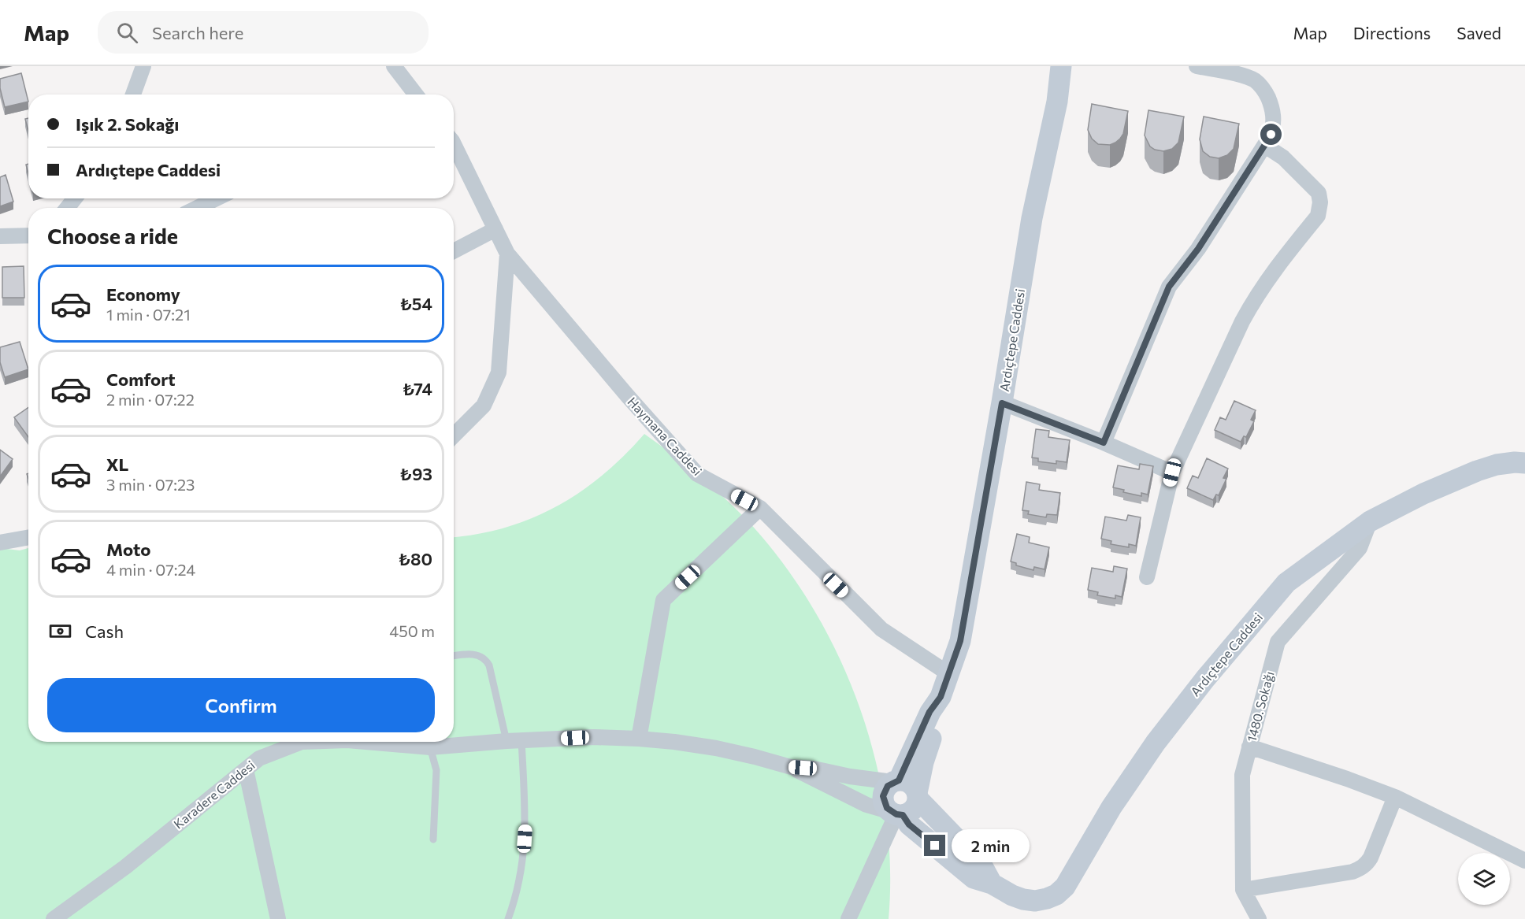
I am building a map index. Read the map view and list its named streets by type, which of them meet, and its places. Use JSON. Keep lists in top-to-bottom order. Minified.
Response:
{"streets":{"street":["Ardıçtepe Caddesi","Haymana Caddesi","1480. Sokağı","Karadere Caddesi"]},"crossings":[["Ardıçtepe Caddesi","Haymana Caddesi"],["Ardıçtepe Caddesi","1480. Sokağı"]],"page":{"header":"Map","search":"Search here","nav":["Map","Directions","Saved"],"banner":["Işık 2. Sokağı","Ardıçtepe Caddesi"],"heading":"Choose a ride","list":[{"name":"Economy","note":"1 min · 07:21","value":"₺54"},{"name":"Comfort","note":"2 min · 07:22","value":"₺74"},{"name":"XL","note":"3 min · 07:23","value":"₺93"},{"name":"Moto","note":"4 min · 07:24","value":"₺80"}],"pay":["Cash","450 m"],"buttons":"Confirm","bubble":"2 min"}}
